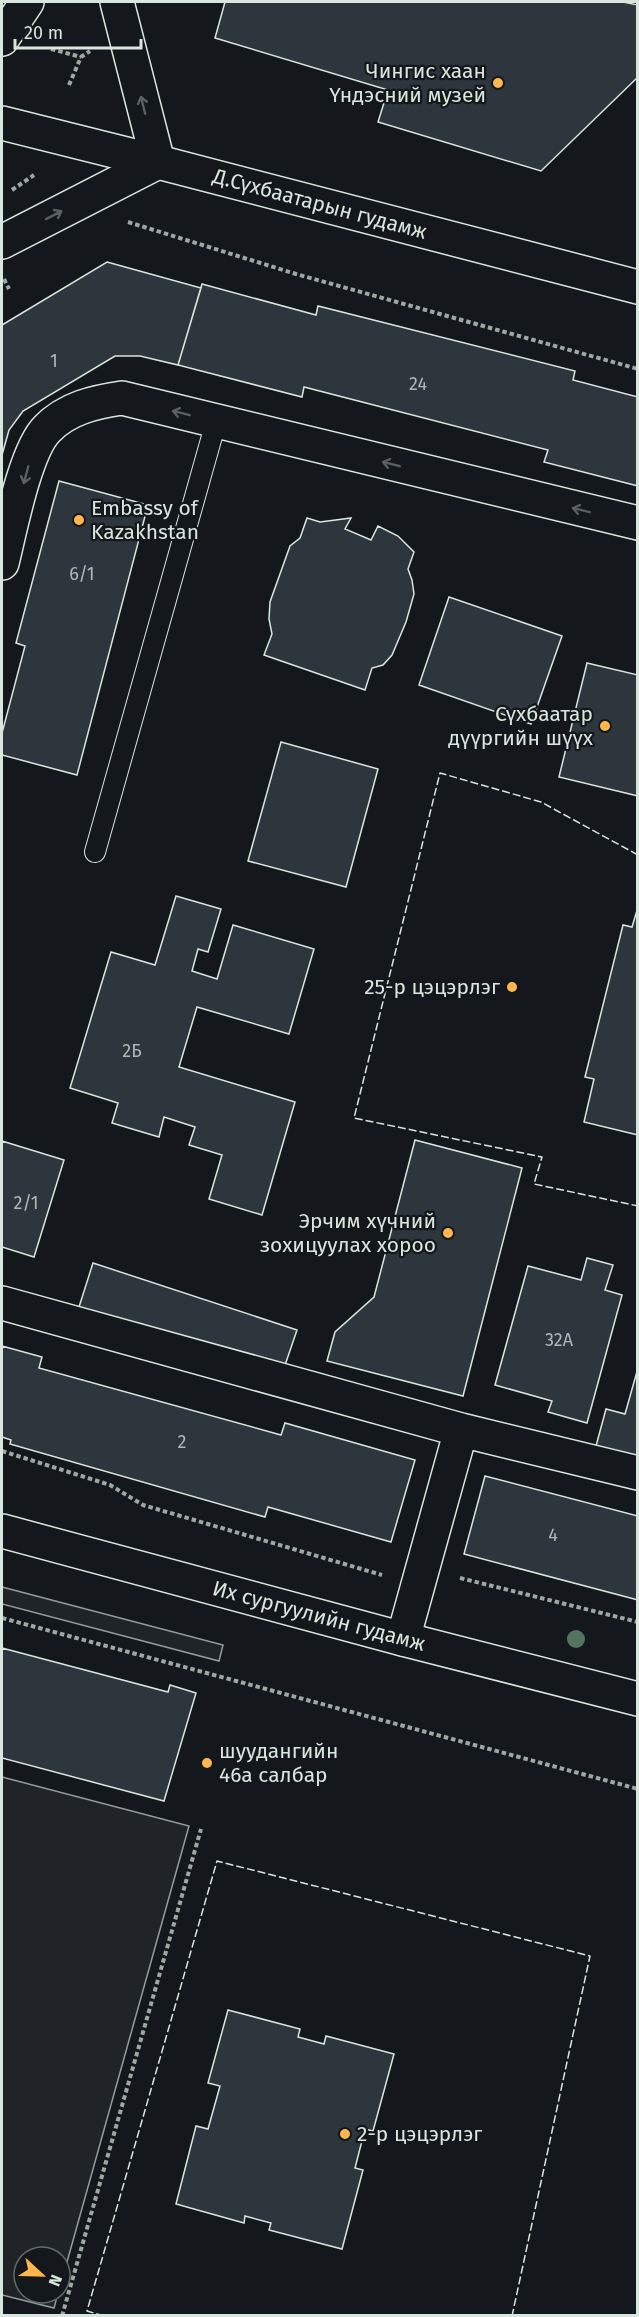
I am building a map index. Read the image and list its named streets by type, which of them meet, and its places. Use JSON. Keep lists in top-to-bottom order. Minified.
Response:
{"streets":{"main road":["Д.Сүхбаатарын гудамж","Их сургуулийн гудамж"]},"places":["Чингис хаан Үндэсний музей","Embassy of Kazakhstan","Сүхбаатар дүүргийн шүүх","25-р цэцэрлэг","Эрчим хүчний зохицуулах хороо","шуудангийн 46а салбар","2-р цэцэрлэг"],"house_numbers":["1","24","6/1","2Б","2/1","32А","2","4"],"scale_bar":"20 m","north":"right"}
